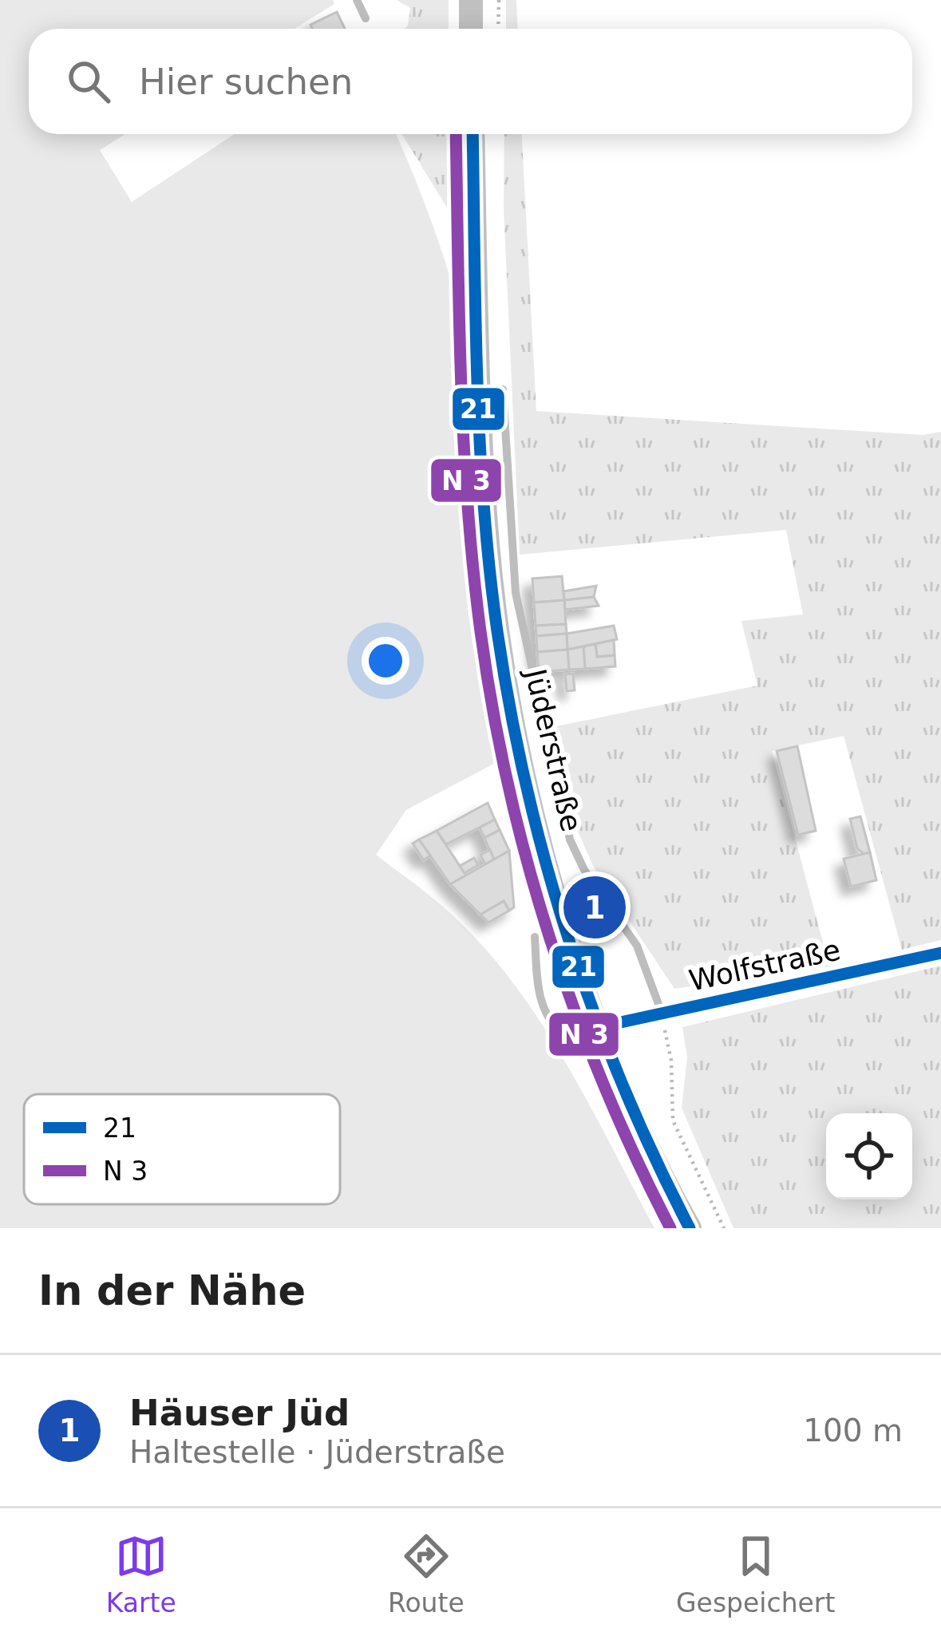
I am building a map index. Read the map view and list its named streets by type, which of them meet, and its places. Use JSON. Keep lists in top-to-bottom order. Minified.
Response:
{"streets":{"main road":["Jüderstraße"],"street":["Wolfstraße"]},"crossings":[["Jüderstraße","Wolfstraße"]],"lines":["transit line 21"],"legend":["21","N 3"],"page":{"search":"Hier suchen","pins":"1","heading":"In der Nähe","list":[{"mark":"1","name":"Häuser Jüd","note":"Haltestelle · Jüderstraße","value":"100 m"}],"nav":["Karte","Route","Gespeichert"]}}
